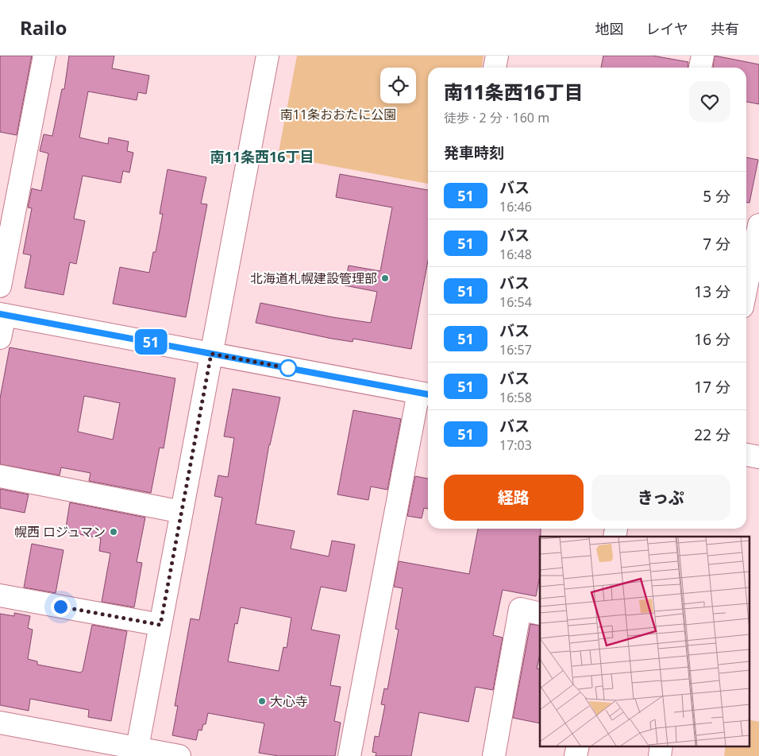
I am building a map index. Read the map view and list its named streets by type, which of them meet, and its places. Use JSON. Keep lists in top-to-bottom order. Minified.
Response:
{"districts":["南11条西16丁目"],"parks":["南11条おおたに公園"],"places":["北海道札幌建設管理部","幌西 ロジュマン","大心寺"],"lines":["bus line 51"],"page":{"header":"Railo","nav":["地図","レイヤ","共有"],"on_map":"51","heading":[["南11条西16丁目","徒歩 · 2 分 · 160 m"],"発車時刻"],"list":[{"mark":"51","name":"バス","note":"16:46","value":"5 分"},{"mark":"51","name":"バス","note":"16:48","value":"7 分"},{"mark":"51","name":"バス","note":"16:54","value":"13 分"},{"mark":"51","name":"バス","note":"16:57","value":"16 分"},{"mark":"51","name":"バス","note":"16:58","value":"17 分"},{"mark":"51","name":"バス","note":"17:03","value":"22 分"}],"buttons":["経路","きっぷ"]}}
